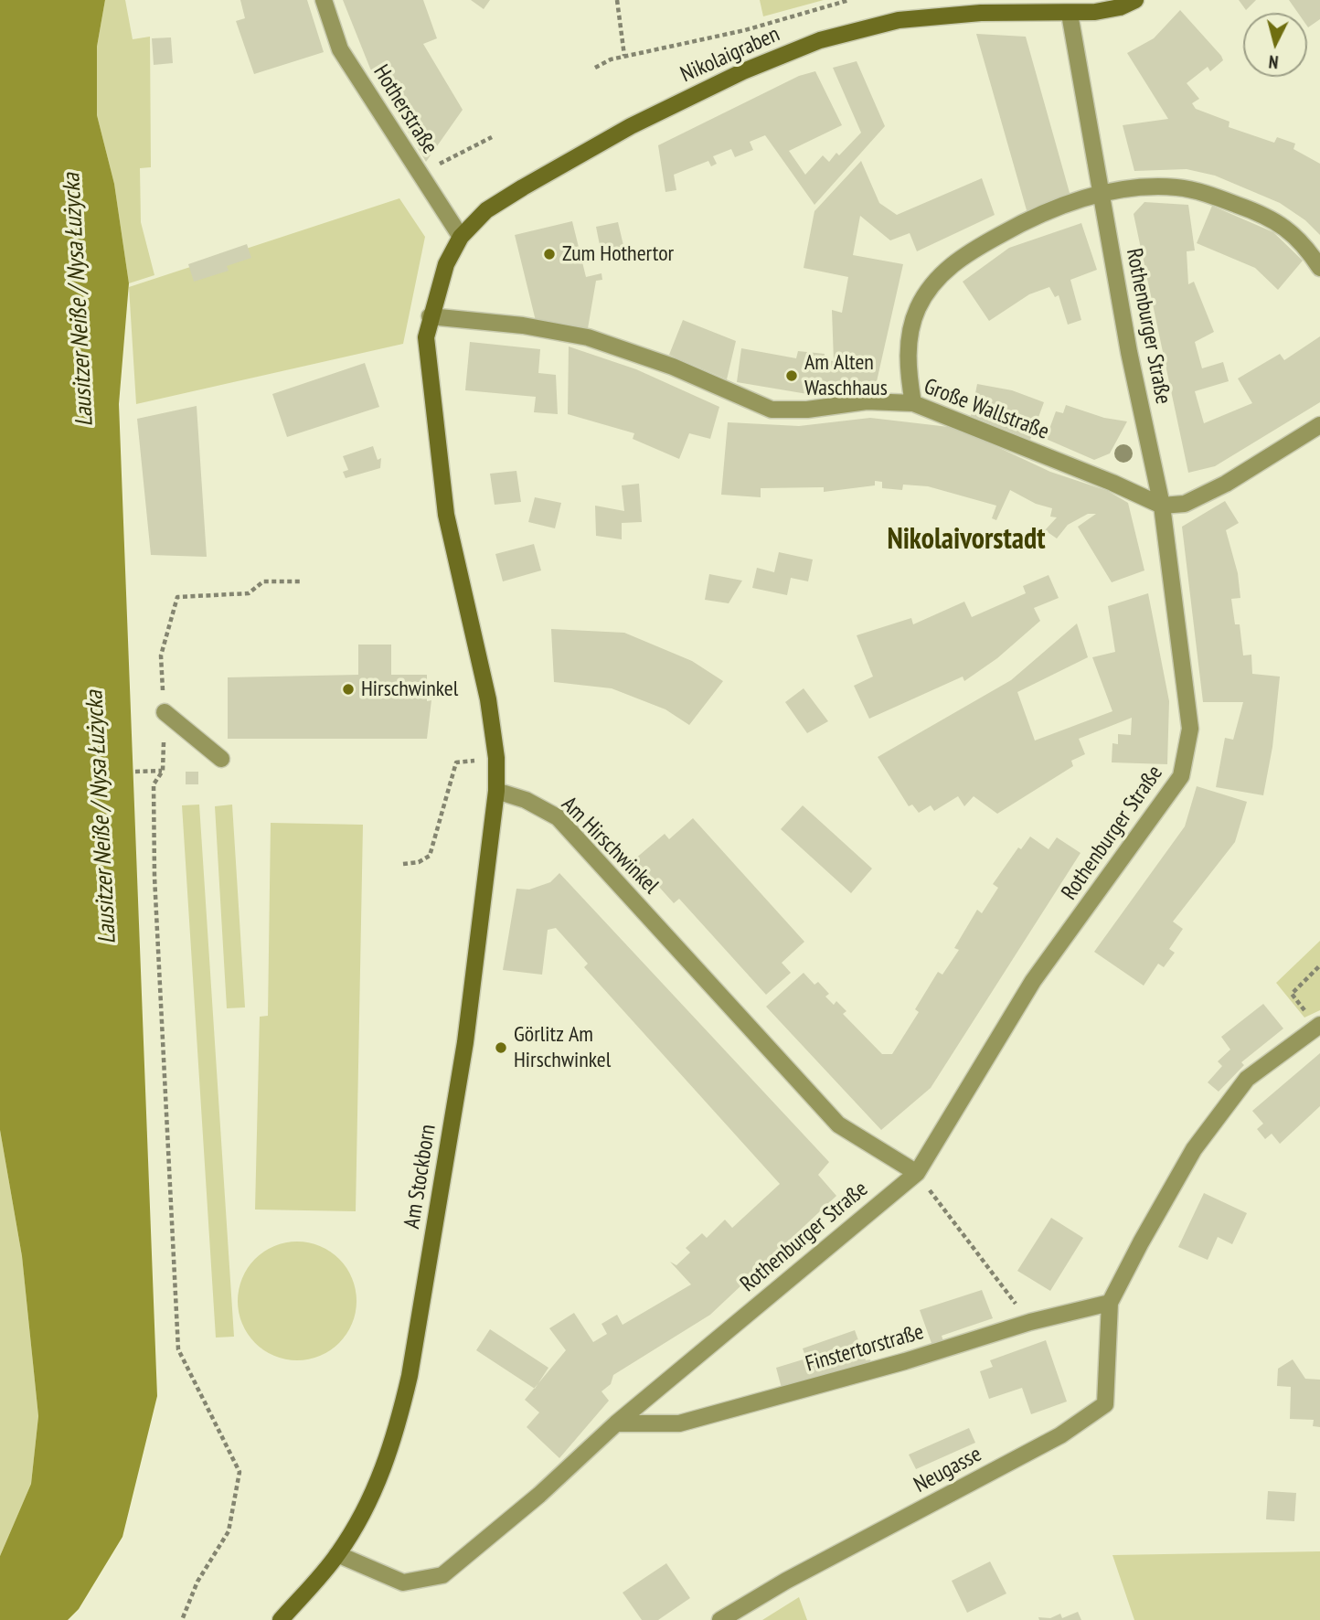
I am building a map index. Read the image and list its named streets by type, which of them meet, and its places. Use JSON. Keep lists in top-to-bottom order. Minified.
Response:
{"streets":{"street":["Nikolaigraben","Hotherstraße","Rothenburger Straße","Große Wallstraße","Am Hirschwinkel","Am Stockborn","Finstertorstraße","Neugasse"]},"crossings":[["Nikolaigraben","Hotherstraße"],["Nikolaigraben","Rothenburger Straße"],["Nikolaigraben","Große Wallstraße"],["Rothenburger Straße","Große Wallstraße"],["Rothenburger Straße","Am Hirschwinkel"],["Rothenburger Straße","Finstertorstraße"],["Am Hirschwinkel","Am Stockborn"],["Finstertorstraße","Neugasse"]],"districts":["Nikolaivorstadt"],"water":["Lausitzer Neiße / Nysa Łużycka"],"places":["Zum Hothertor","Am Alten Waschhaus","Hirschwinkel","Görlitz Am Hirschwinkel"],"north":"bottom"}
